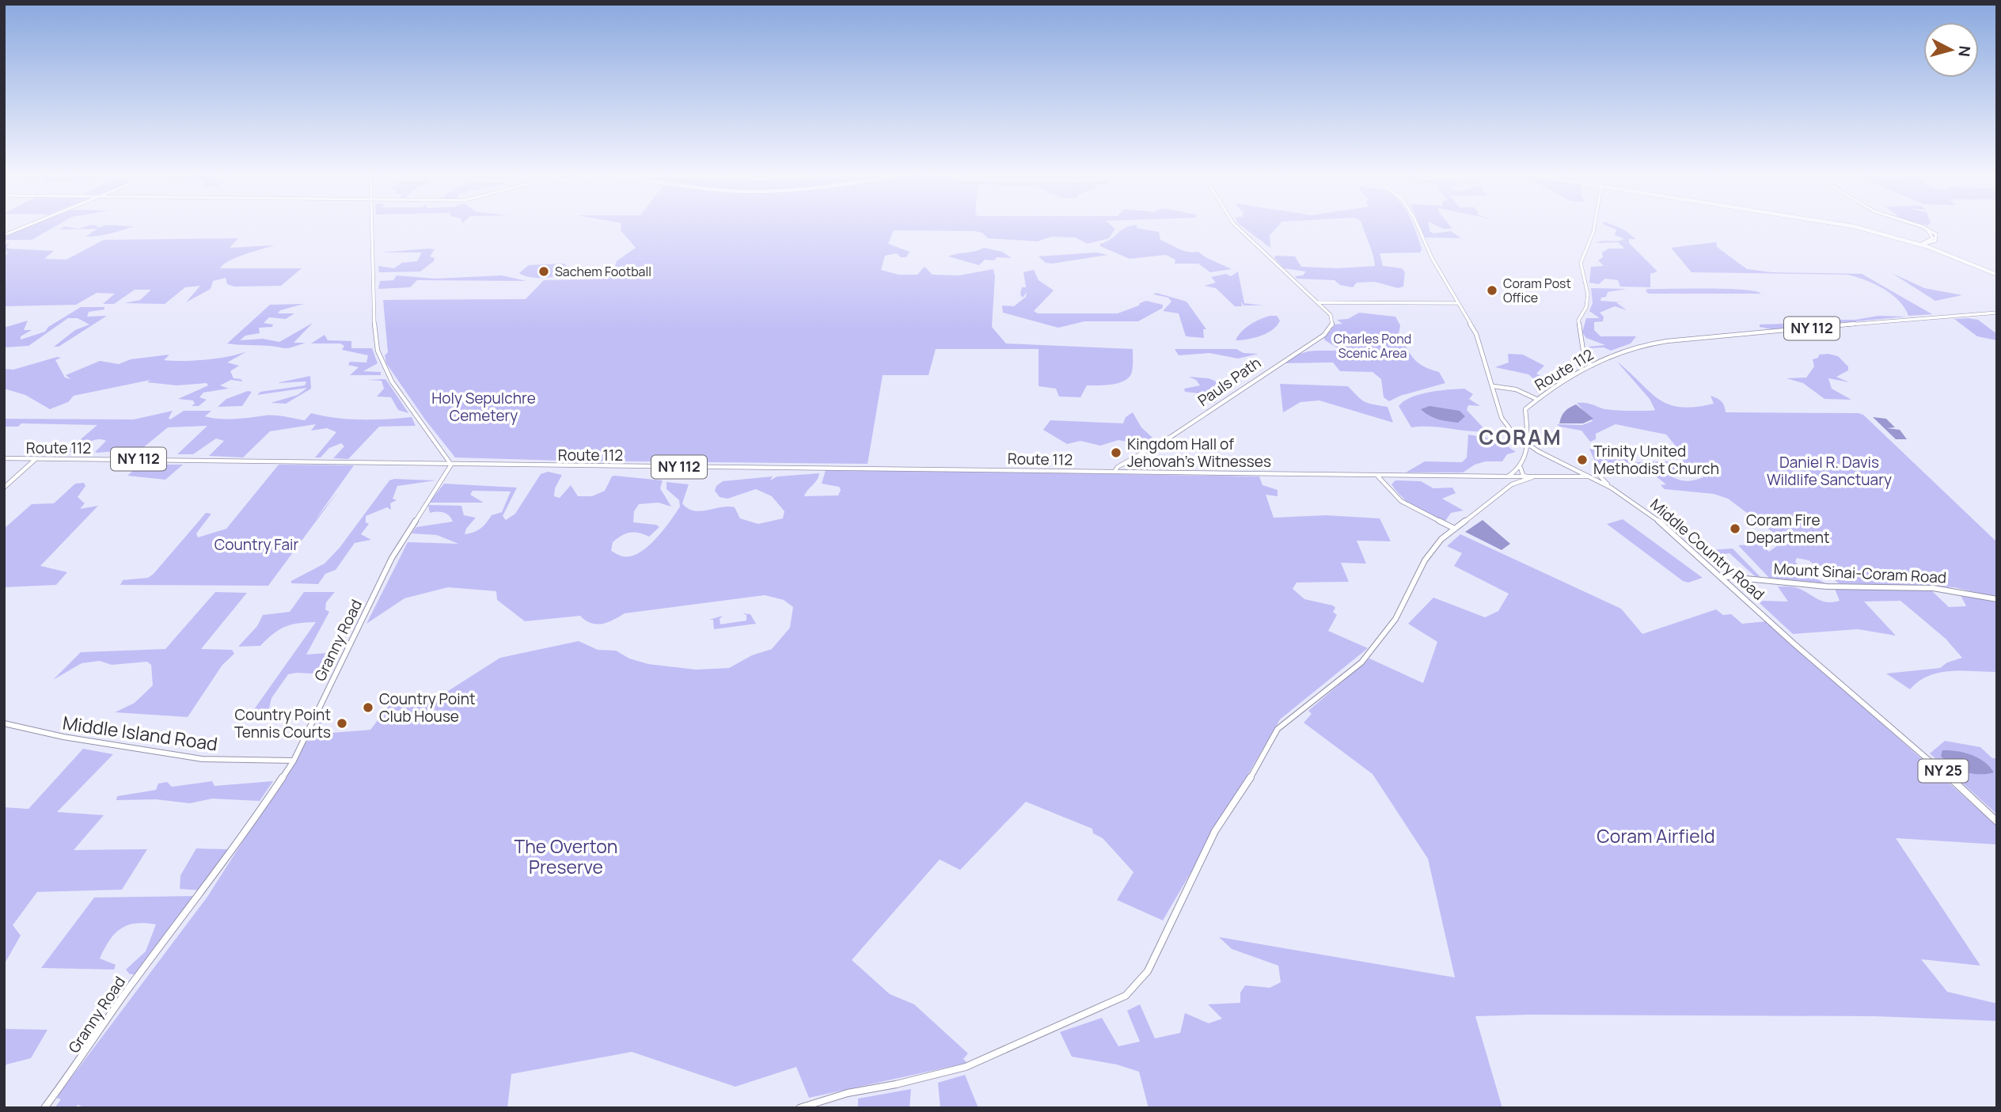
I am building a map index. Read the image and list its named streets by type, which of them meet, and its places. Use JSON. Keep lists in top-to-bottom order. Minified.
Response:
{"streets":{"main road":["NY 112","Route 112","Pauls Path","Middle Country Road","Mount Sinai-Coram Road","Granny Road","Middle Island Road","NY 25"]},"crossings":[["Route 112","Pauls Path"],["Route 112","Middle Country Road"],["Route 112","Granny Road"],["Middle Country Road","Mount Sinai-Coram Road"],["Granny Road","Middle Island Road"]],"districts":["CORAM"],"parks":["Charles Pond Scenic Area","Holy Sepulchre Cemetery","Daniel R. Davis Wildlife Sanctuary","Country Fair","Coram Airfield","The Overton Preserve"],"places":["Sachem Football","Coram Post Office","Kingdom Hall of Jehovah’s Witnesses","Trinity United Methodist Church","Coram Fire Department","Country Point Club House","Country Point Tennis Courts"],"north":"right"}
